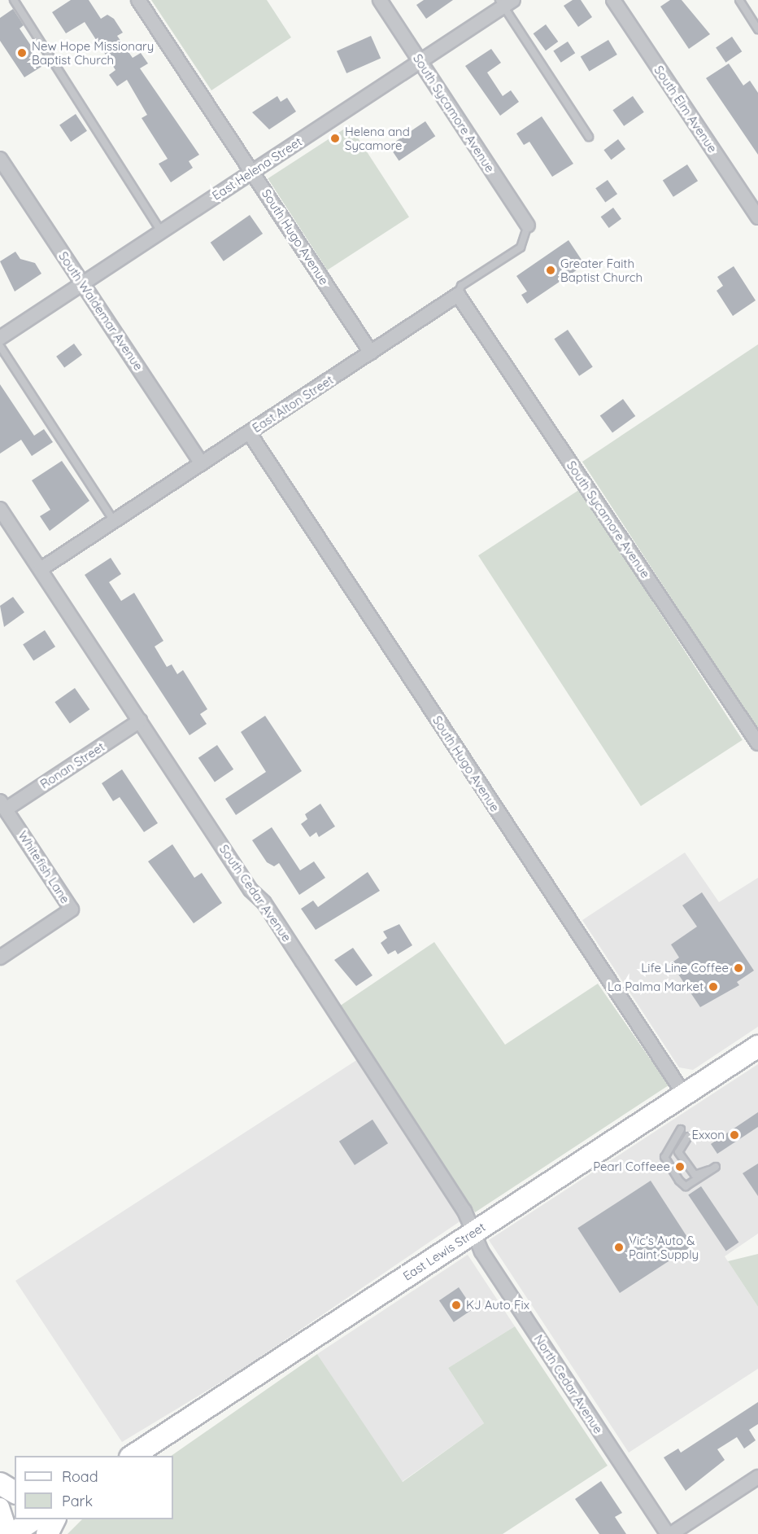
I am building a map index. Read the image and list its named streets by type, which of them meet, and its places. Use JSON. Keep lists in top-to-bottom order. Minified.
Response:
{"streets":{"main road":["East Lewis Street"],"street":["South Elm Avenue","South Sycamore Avenue","East Helena Street","South Hugo Avenue","South Waldemar Avenue","East Alton Street","Ronan Street","Whitefish Lane","South Cedar Avenue","North Cedar Avenue"]},"crossings":[["South Sycamore Avenue","East Helena Street"],["South Sycamore Avenue","East Alton Street"],["East Helena Street","South Hugo Avenue"],["East Helena Street","South Waldemar Avenue"],["South Hugo Avenue","East Alton Street"],["South Hugo Avenue","East Lewis Street"],["South Waldemar Avenue","East Alton Street"],["East Alton Street","South Cedar Avenue"],["Ronan Street","Whitefish Lane"],["Ronan Street","South Cedar Avenue"],["South Cedar Avenue","East Lewis Street"],["South Cedar Avenue","North Cedar Avenue"],["East Lewis Street","North Cedar Avenue"]],"places":["New Hope Missionary Baptist Church","Helena and Sycamore","Greater Faith Baptist Church","Life Line Coffee","La Palma Market","Exxon","Pearl Coffeee","Vic's Auto & Paint Supply","KJ Auto Fix"],"legend":["Road","Park"]}
